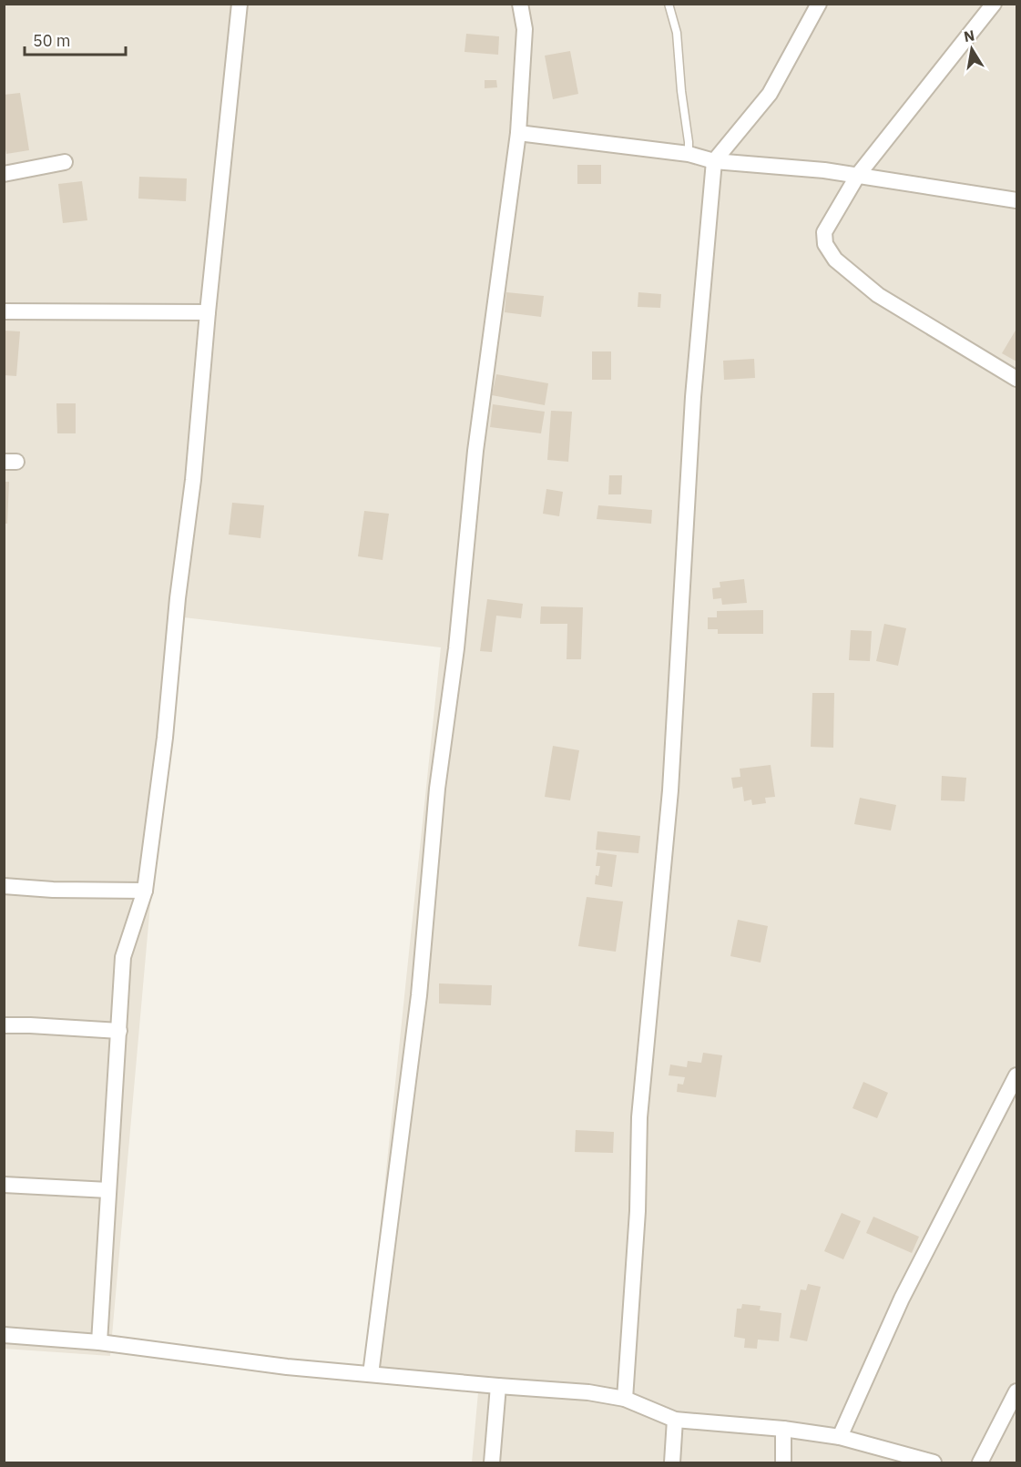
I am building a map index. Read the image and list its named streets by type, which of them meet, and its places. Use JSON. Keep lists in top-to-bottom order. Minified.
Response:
{"scale_bar":"50 m","north":"top"}
